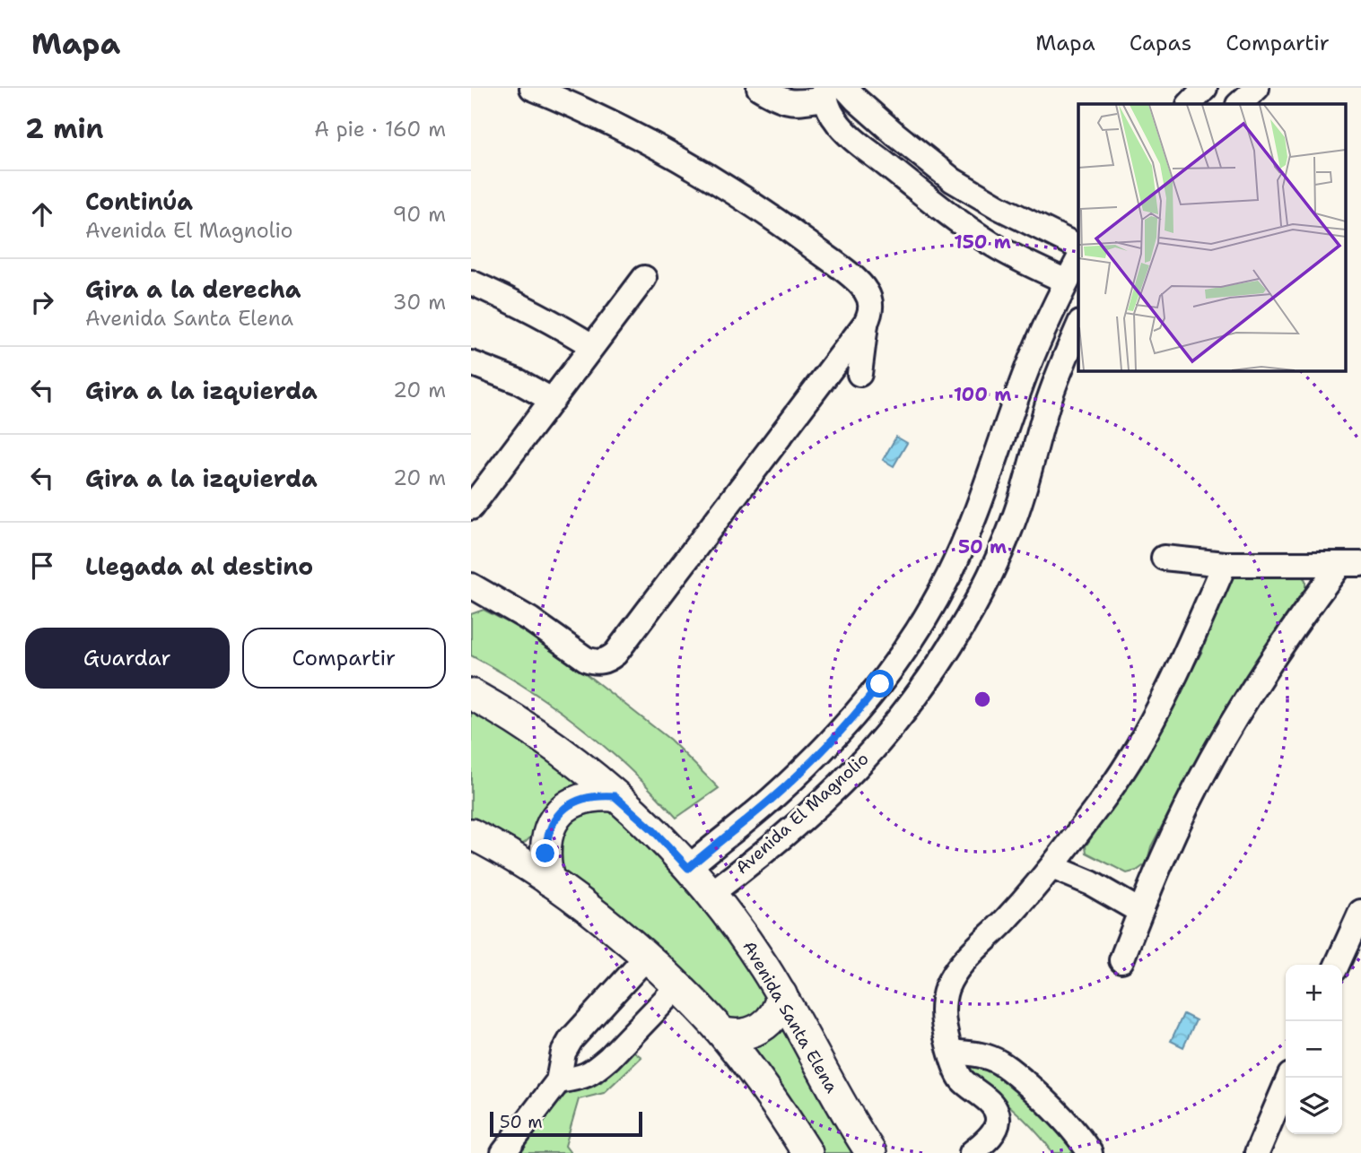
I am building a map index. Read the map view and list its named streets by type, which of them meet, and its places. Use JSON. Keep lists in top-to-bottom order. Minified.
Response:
{"streets":{"street":["Avenida El Magnolio","Avenida Santa Elena"]},"crossings":[["Avenida El Magnolio","Avenida Santa Elena"]],"scale_bar":"50 m","page":{"header":"Mapa","nav":["Mapa","Capas","Compartir"],"heading":["2 min","A pie · 160 m"],"list":[["Continúa","Avenida El Magnolio","90 m"],["Gira a la derecha","Avenida Santa Elena","30 m"],["Gira a la izquierda","20 m"],["Gira a la izquierda","20 m"],"Llegada al destino"],"buttons":["Guardar","Compartir"],"map_buttons":["+","−"],"scale":"50 m"},"rings":["150 m","100 m","50 m"]}
